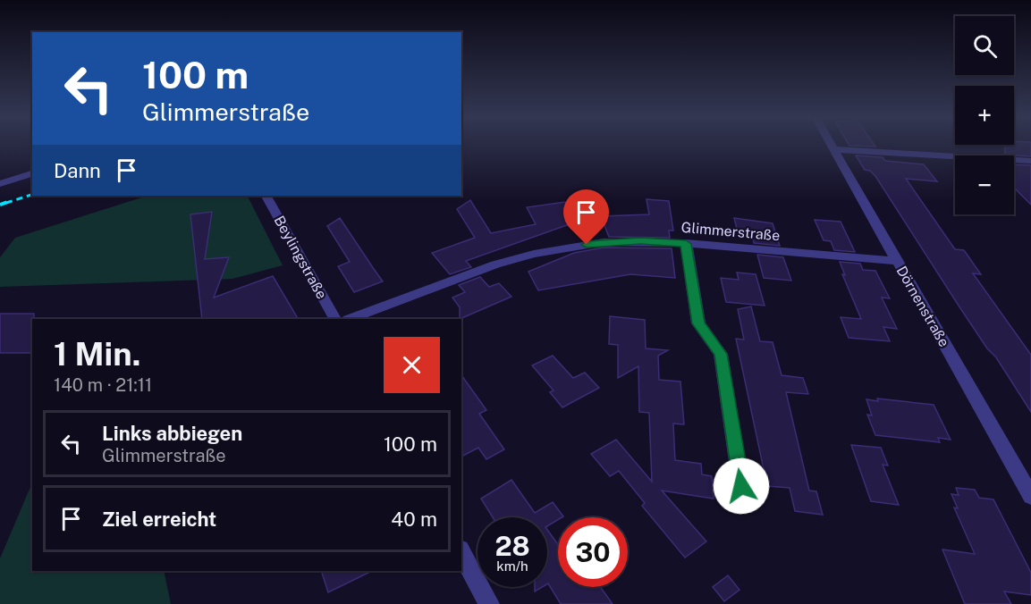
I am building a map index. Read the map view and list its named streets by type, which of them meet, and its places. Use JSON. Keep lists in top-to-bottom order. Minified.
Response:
{"streets":{"street":["Glimmerstraße","Beylingstraße","Dörnenstraße"]},"crossings":[["Glimmerstraße","Dörnenstraße"]],"page":{"map_buttons":["+","−"],"turn":["100 m","Glimmerstraße"],"then":"Dann","heading":["1 Min.","140 m · 21:11"],"list":[{"name":"Links abbiegen","note":"Glimmerstraße","value":"100 m"},{"name":"Ziel erreicht","value":"40 m"}],"speed":"28 km/h","limit":"30"}}
